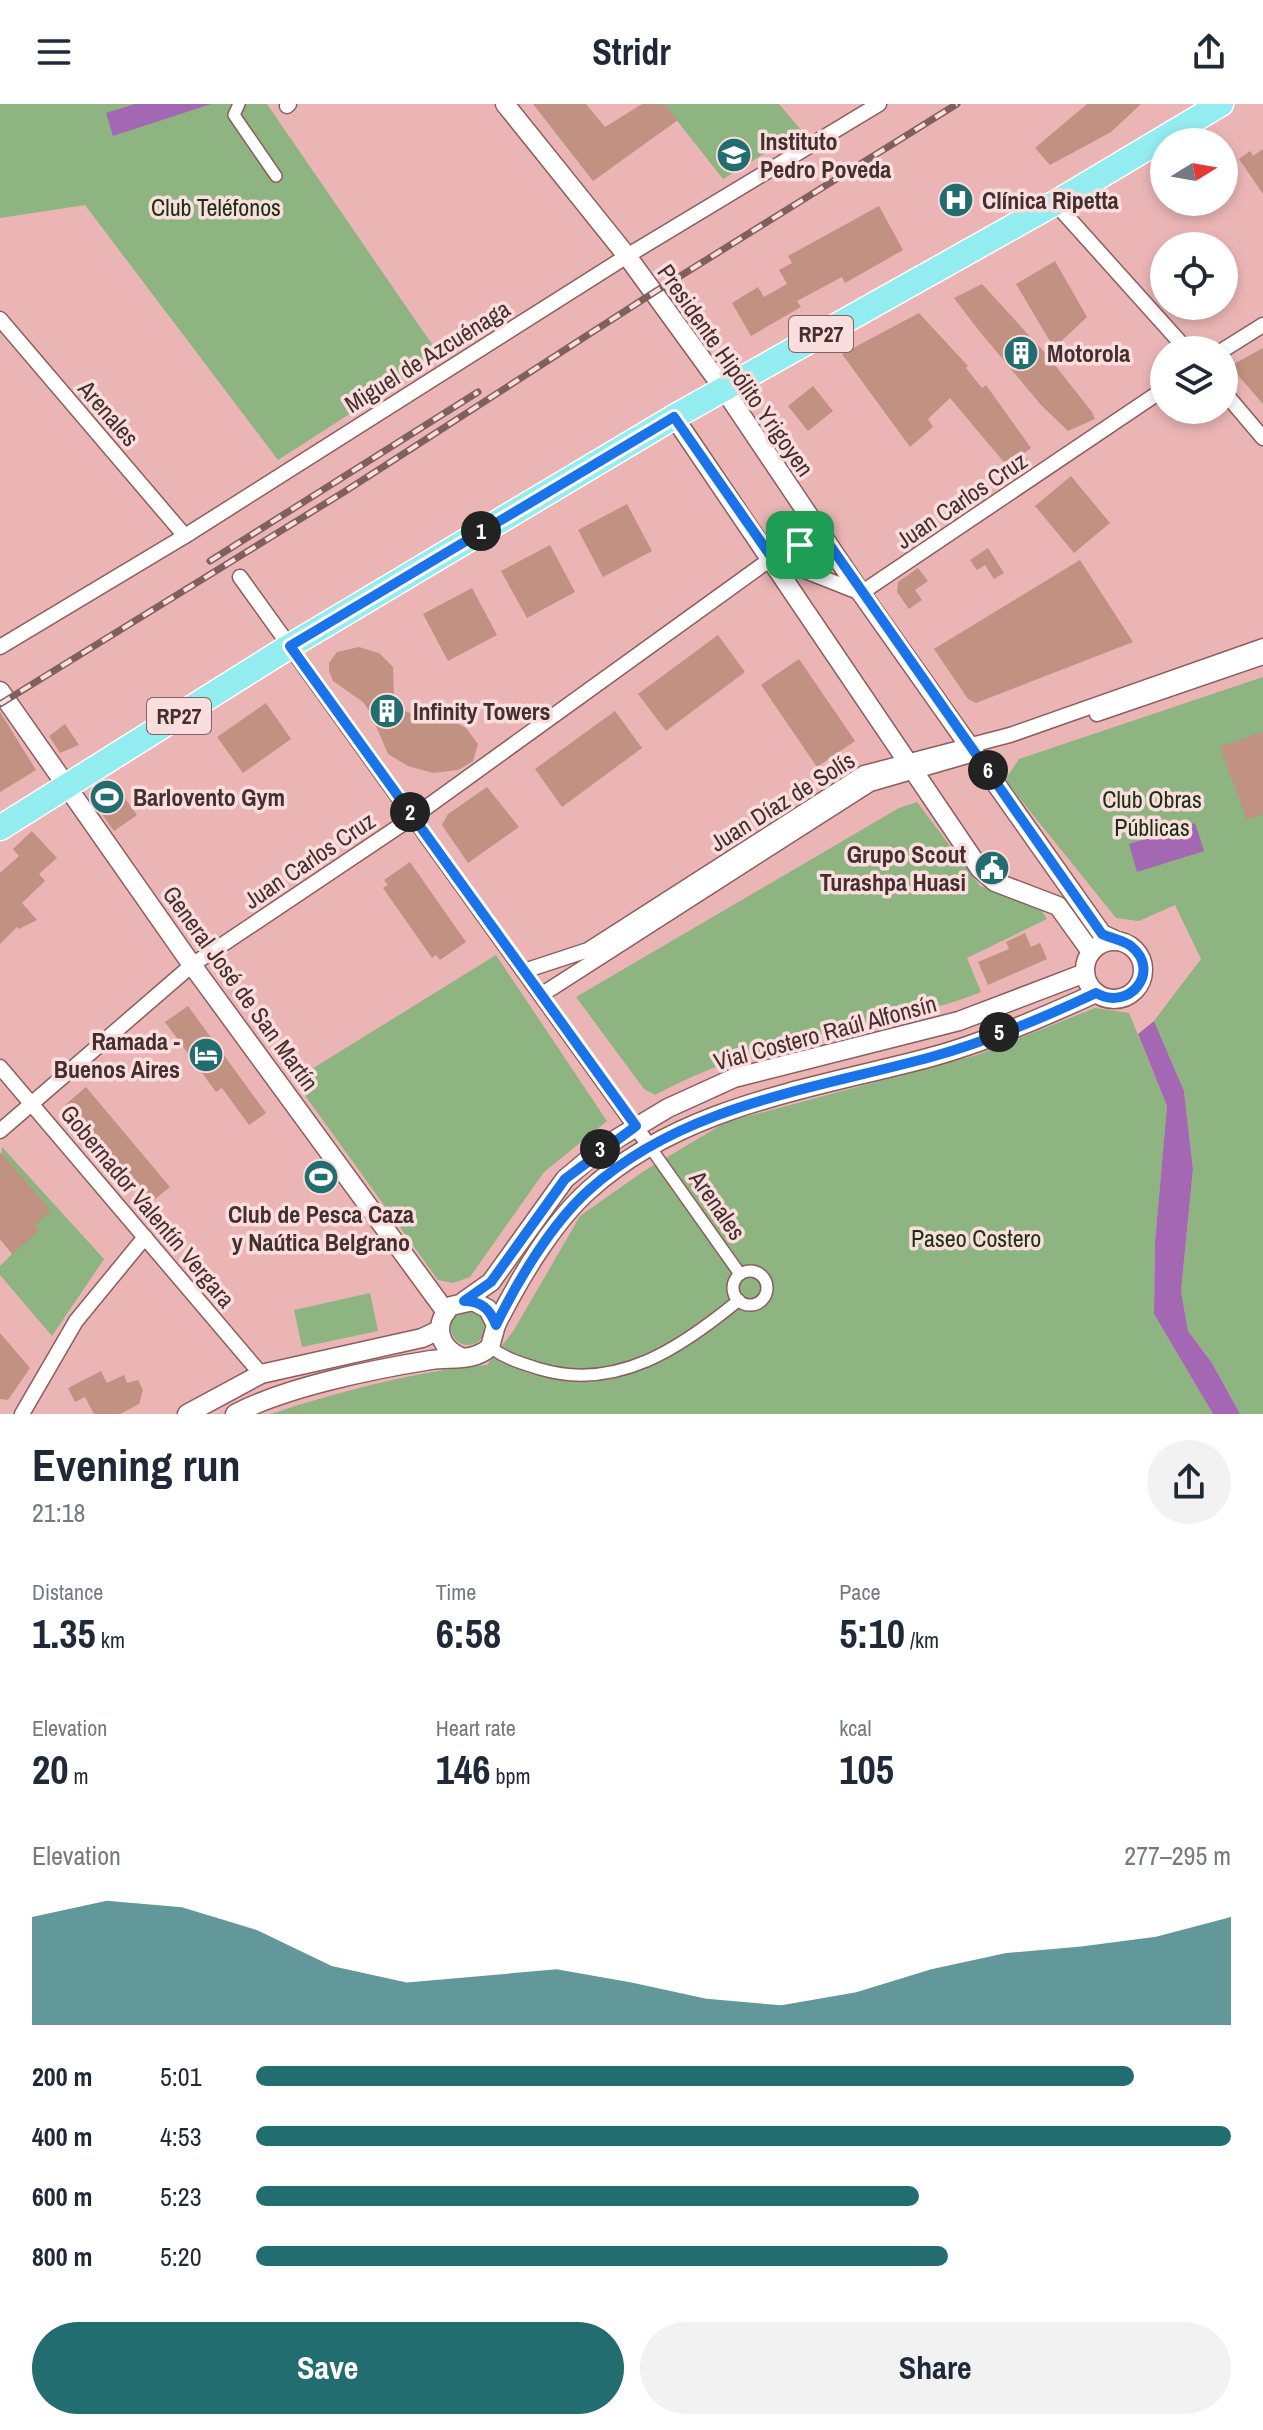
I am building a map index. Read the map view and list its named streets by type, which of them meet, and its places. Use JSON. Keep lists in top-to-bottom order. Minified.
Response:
{"streets":{"main road":["RP27"],"street":["Miguel de Azcuénaga","Presidente Hipólito Yrigoyen","Arenales","Juan Carlos Cruz","Juan Díaz de Solís","General José de San Martín","Vial Costero Raúl Alfonsín","Gobernador Valentín Vergara"]},"crossings":[["RP27","Presidente Hipólito Yrigoyen"],["RP27","Arenales"],["RP27","General José de San Martín"],["Miguel de Azcuénaga","Presidente Hipólito Yrigoyen"],["Miguel de Azcuénaga","Arenales"],["Presidente Hipólito Yrigoyen","Juan Carlos Cruz"],["Presidente Hipólito Yrigoyen","Juan Díaz de Solís"],["Presidente Hipólito Yrigoyen","Vial Costero Raúl Alfonsín"],["Arenales","Juan Carlos Cruz"],["Arenales","Juan Díaz de Solís"],["Arenales","Vial Costero Raúl Alfonsín"],["Juan Carlos Cruz","General José de San Martín"],["Juan Carlos Cruz","Gobernador Valentín Vergara"],["General José de San Martín","Vial Costero Raúl Alfonsín"]],"parks":["Club Teléfonos","Club Obras Públicas","Paseo Costero"],"places":{"school or university":["Instituto Pedro Poveda"],"hospital":["Clínica Ripetta"],"building":["Motorola","Infinity Towers"],"sports":["Barlovento Gym","Club de Pesca Caza y Naútica Belgrano"],"public building":["Grupo Scout Turashpa Huasi"],"hotel":["Ramada - Buenos Aires"]},"north":"right","page":{"header":"Stridr","pins":["1","6","2","5","3"],"heading":["Evening run","21:18"],"stats":[["Distance","1.35 km"],["Time","6:58"],["Pace","5:10 /km"],["Elevation","20 m"],["Heart rate","146 bpm"],["kcal","105"]],"chart":["Elevation","277–295 m"],"list":[{"name":"200 m","note":"5:01"},{"name":"400 m","note":"4:53"},{"name":"600 m","note":"5:23"},{"name":"800 m","note":"5:20"}],"buttons":["Save","Share"]}}
